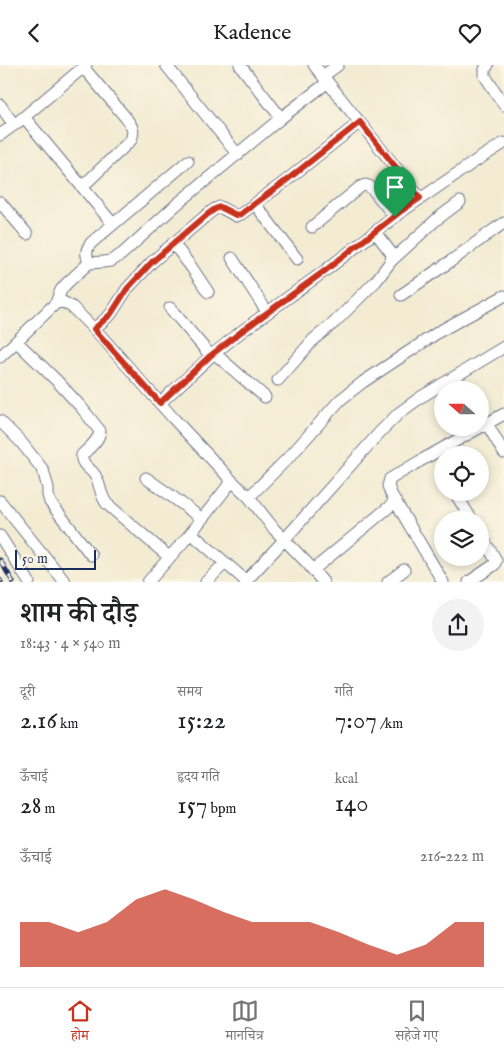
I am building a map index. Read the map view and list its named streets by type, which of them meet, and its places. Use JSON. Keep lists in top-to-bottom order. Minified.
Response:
{"scale_bar":"50 m","north":"left","page":{"header":"Kadence","scale":"50 m","heading":["शाम की दौड़","18:43 · 4 × 540 m"],"stats":[["दूरी","2.16 km"],["समय","15:22"],["गति","7:07 /km"],["ऊँचाई","28 m"],["हृदय गति","157 bpm"],["kcal","140"]],"chart":["ऊँचाई","216–222 m"],"tabs":["होम","मानचित्र","सहेजे गए"]}}
